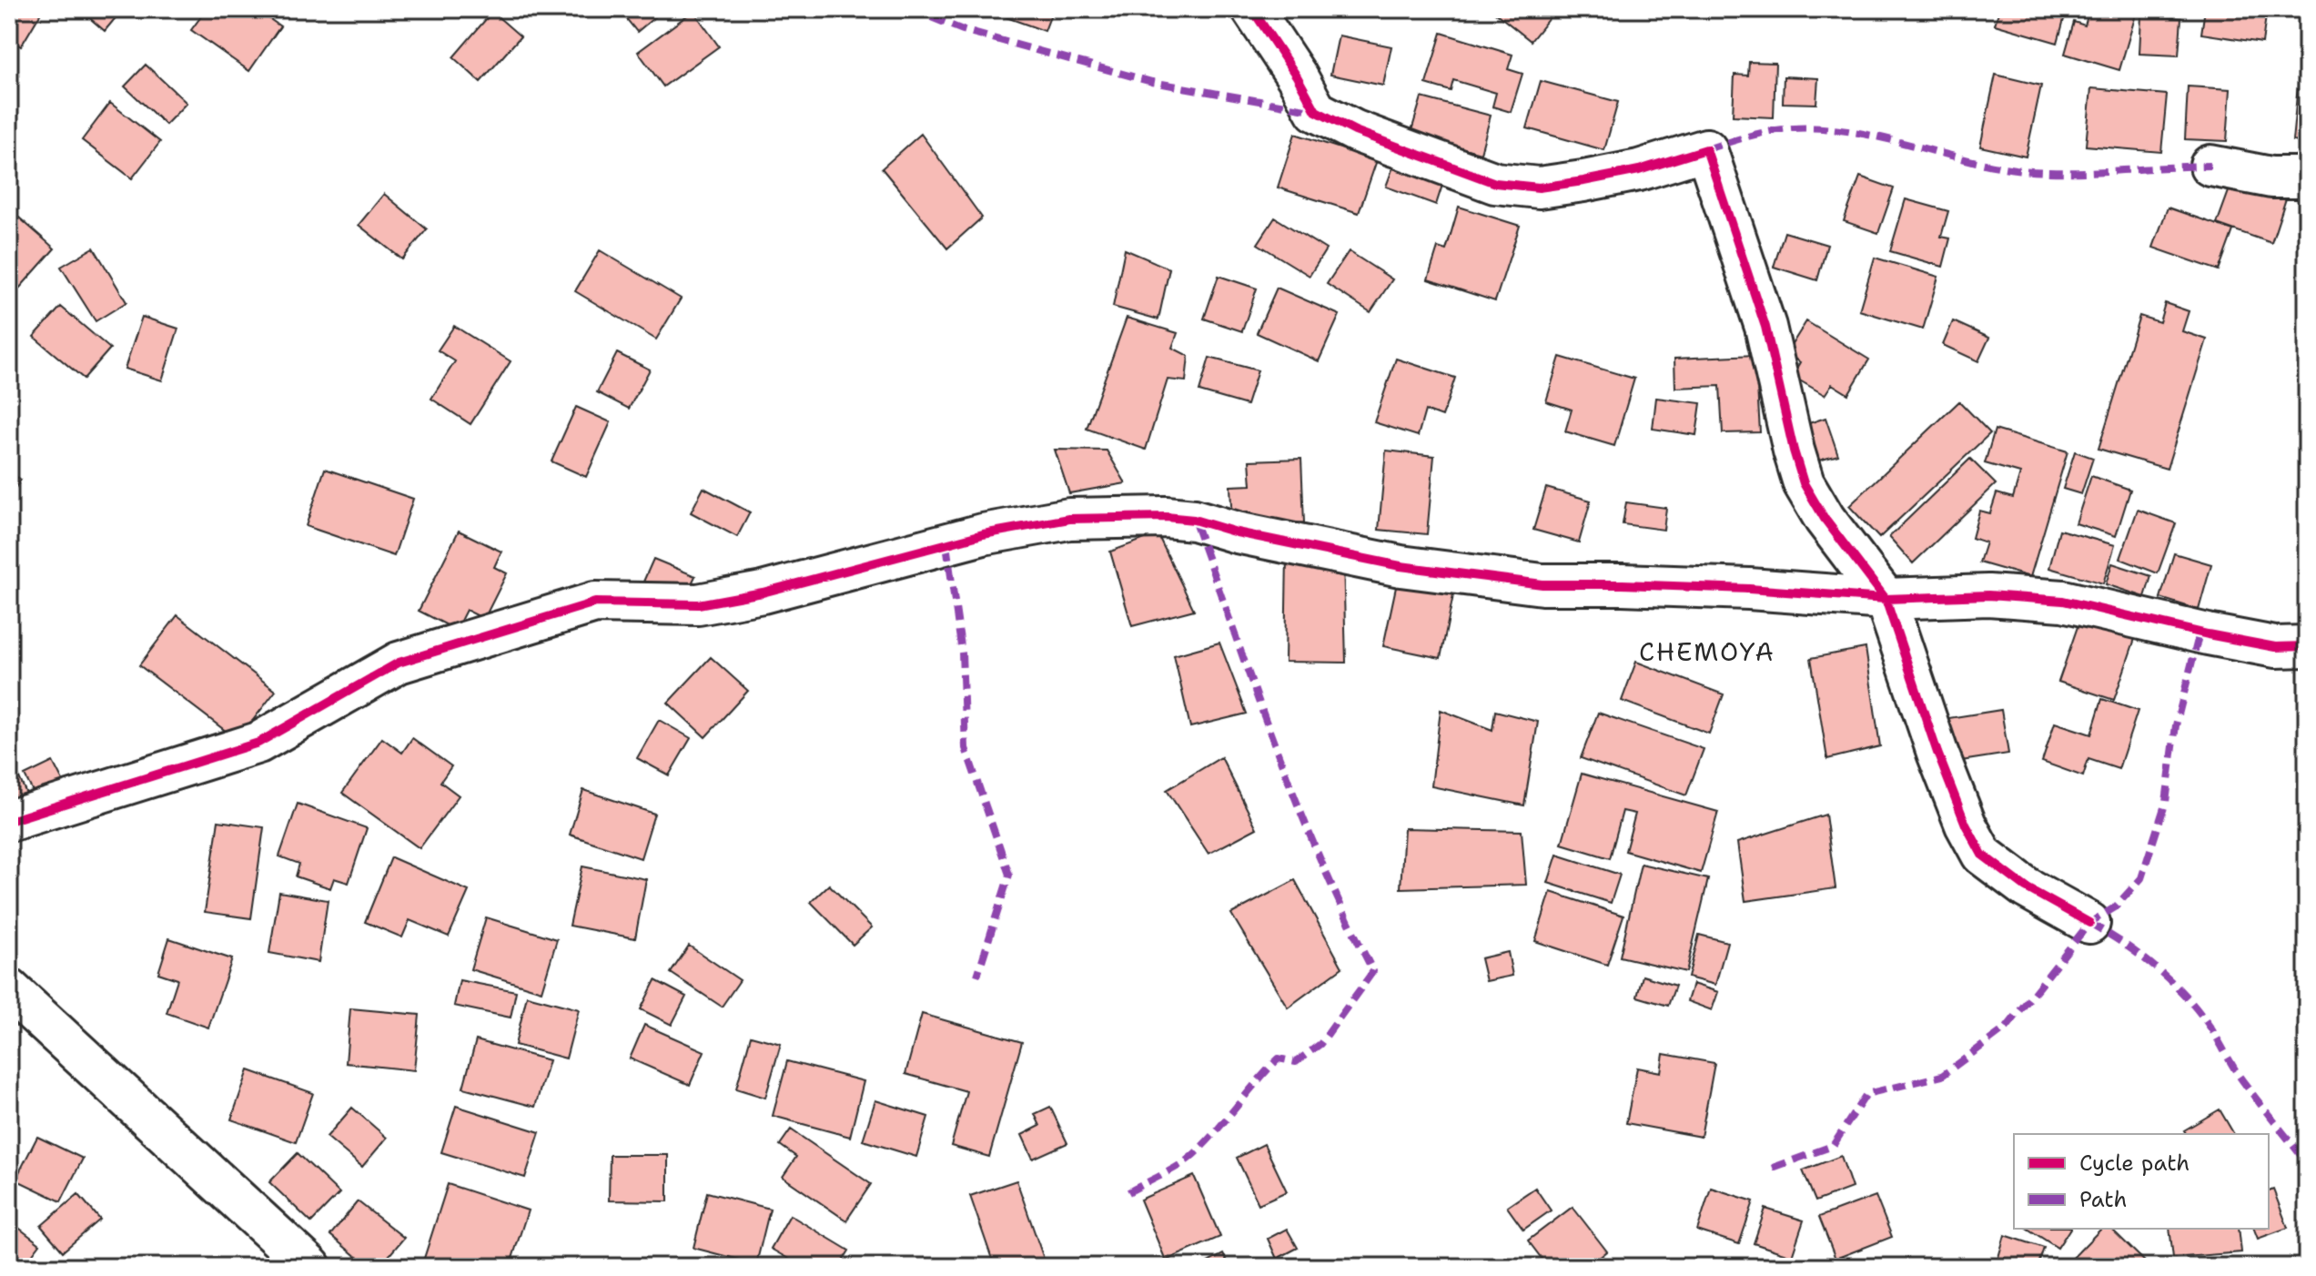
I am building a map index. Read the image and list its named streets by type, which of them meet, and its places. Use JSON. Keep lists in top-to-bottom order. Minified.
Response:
{"districts":["CHEMOYA"],"legend":["Cycle path","Path"]}
